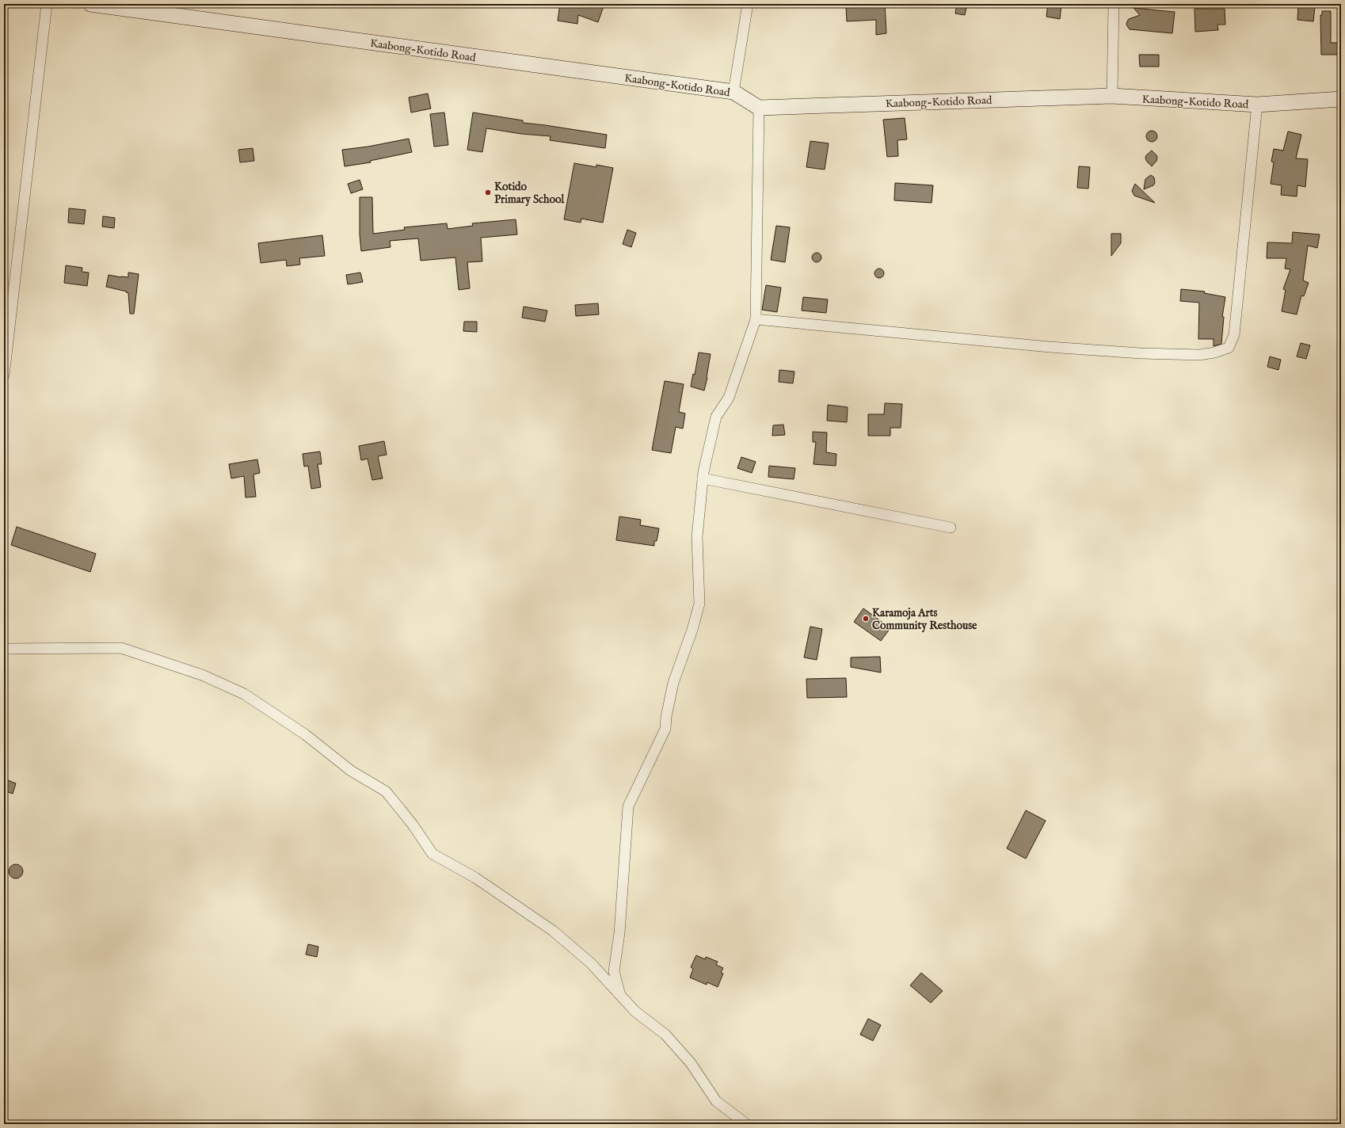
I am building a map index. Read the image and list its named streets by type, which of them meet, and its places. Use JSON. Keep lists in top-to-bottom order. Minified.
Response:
{"streets":{"main road":["Kaabong-Kotido Road"]},"places":["Kotido Primary School","Karamoja Arts Community Resthouse"]}
